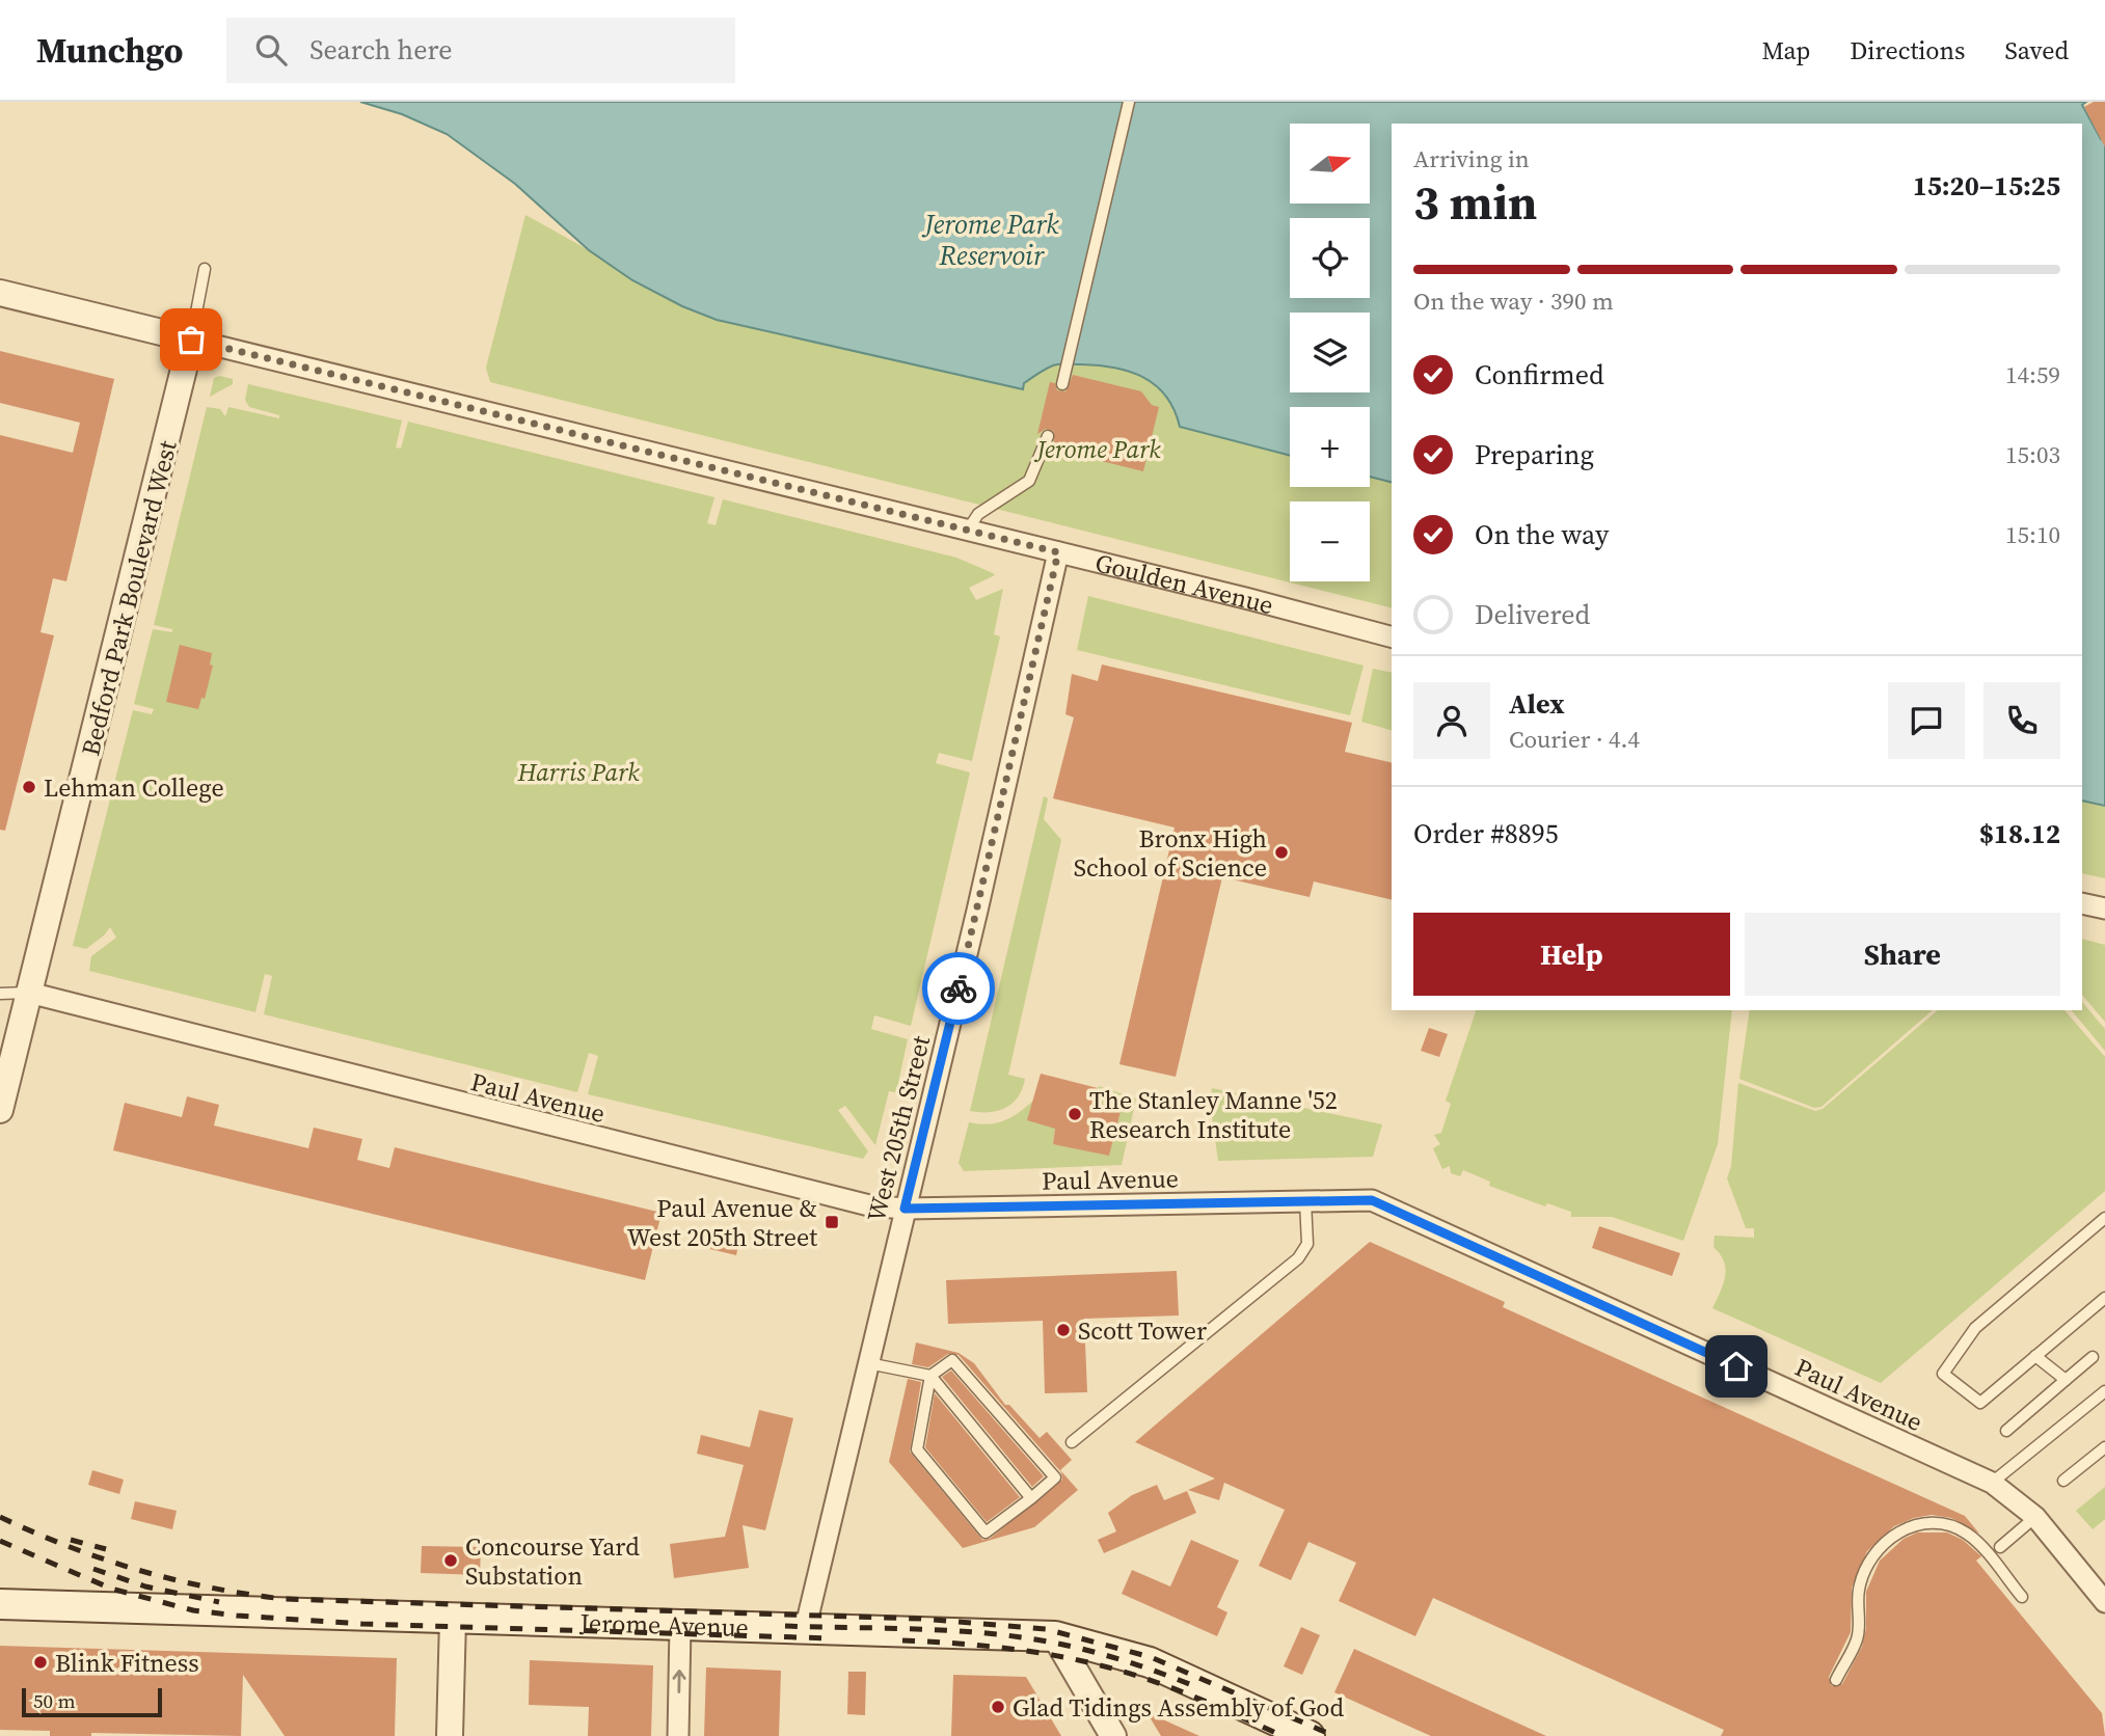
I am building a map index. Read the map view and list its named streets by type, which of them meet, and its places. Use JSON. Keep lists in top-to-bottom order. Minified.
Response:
{"streets":{"main road":["Jerome Avenue"],"street":["Goulden Avenue","Bedford Park Boulevard West","Paul Avenue","West 205th Street"]},"crossings":[["Goulden Avenue","Bedford Park Boulevard West"],["Goulden Avenue","West 205th Street"],["Bedford Park Boulevard West","Paul Avenue"],["Paul Avenue","West 205th Street"],["West 205th Street","Jerome Avenue"]],"water":["Jerome Park Reservoir"],"parks":["Jerome Park","Harris Park"],"places":{"other":["Lehman College","Bronx High School of Science","The Stanley Manne '52 Research Institute","Scott Tower","Concourse Yard Substation","Blink Fitness","Glad Tidings Assembly of God"],"transit":["Paul Avenue & West 205th Street"]},"scale_bar":"50 m","north":"right","page":{"header":"Munchgo","search":"Search here","nav":["Map","Directions","Saved"],"map_buttons":["+","−"],"heading":["3 min","Arriving in","15:20–15:25"],"panel":["Alex","Courier · 4.4","Order #8895","$18.12"],"bar":"On the way · 390 m","list":[["Confirmed","14:59"],["Preparing","15:03"],["On the way","15:10"],"Delivered"],"buttons":["Help","Share"],"scale":"50 m"}}
